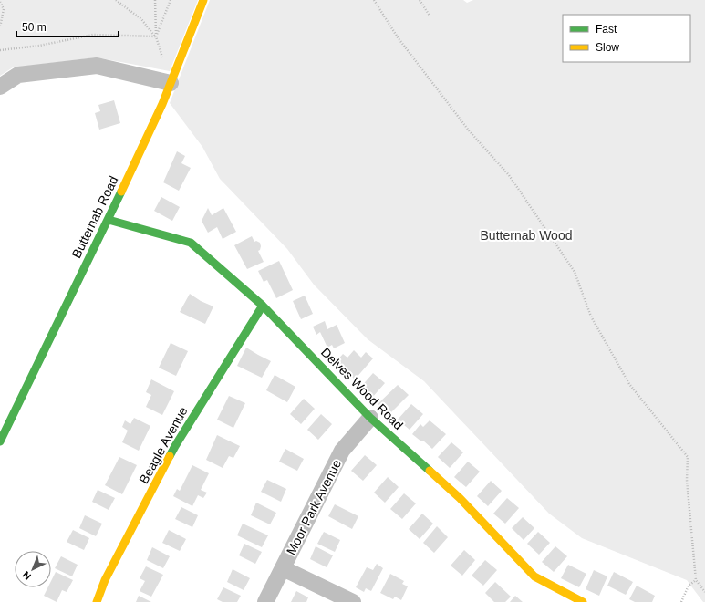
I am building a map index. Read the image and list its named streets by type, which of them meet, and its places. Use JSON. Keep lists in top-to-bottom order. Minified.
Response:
{"streets":{"street":["Butternab Road","Delves Wood Road","Beagle Avenue","Moor Park Avenue"]},"crossings":[["Butternab Road","Delves Wood Road"],["Delves Wood Road","Beagle Avenue"],["Delves Wood Road","Moor Park Avenue"]],"parks":["Butternab Wood"],"legend":["Fast","Slow"],"scale_bar":"50 m","north":"bottom left"}
